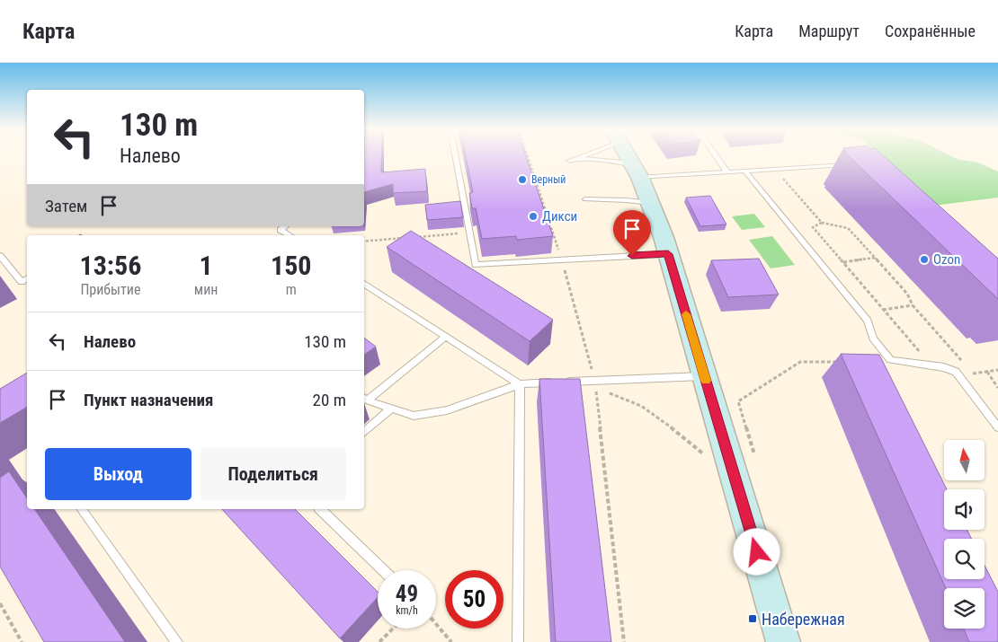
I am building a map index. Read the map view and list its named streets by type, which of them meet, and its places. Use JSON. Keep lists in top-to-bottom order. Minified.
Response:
{"places":{"other":["Верный","Дикси","Ozon"],"transit":["Набережная"]},"north":"top","page":{"header":"Карта","nav":["Карта","Маршрут","Сохранённые"],"turn":["130 m","Налево"],"then":"Затем","eta":["13:56","Прибытие","1","мин","150","m"],"list":[{"name":"Налево","value":"130 m"},{"name":"Пункт назначения","value":"20 m"}],"buttons":["Выход","Поделиться"],"speed":"49 km/h","limit":"50"}}
